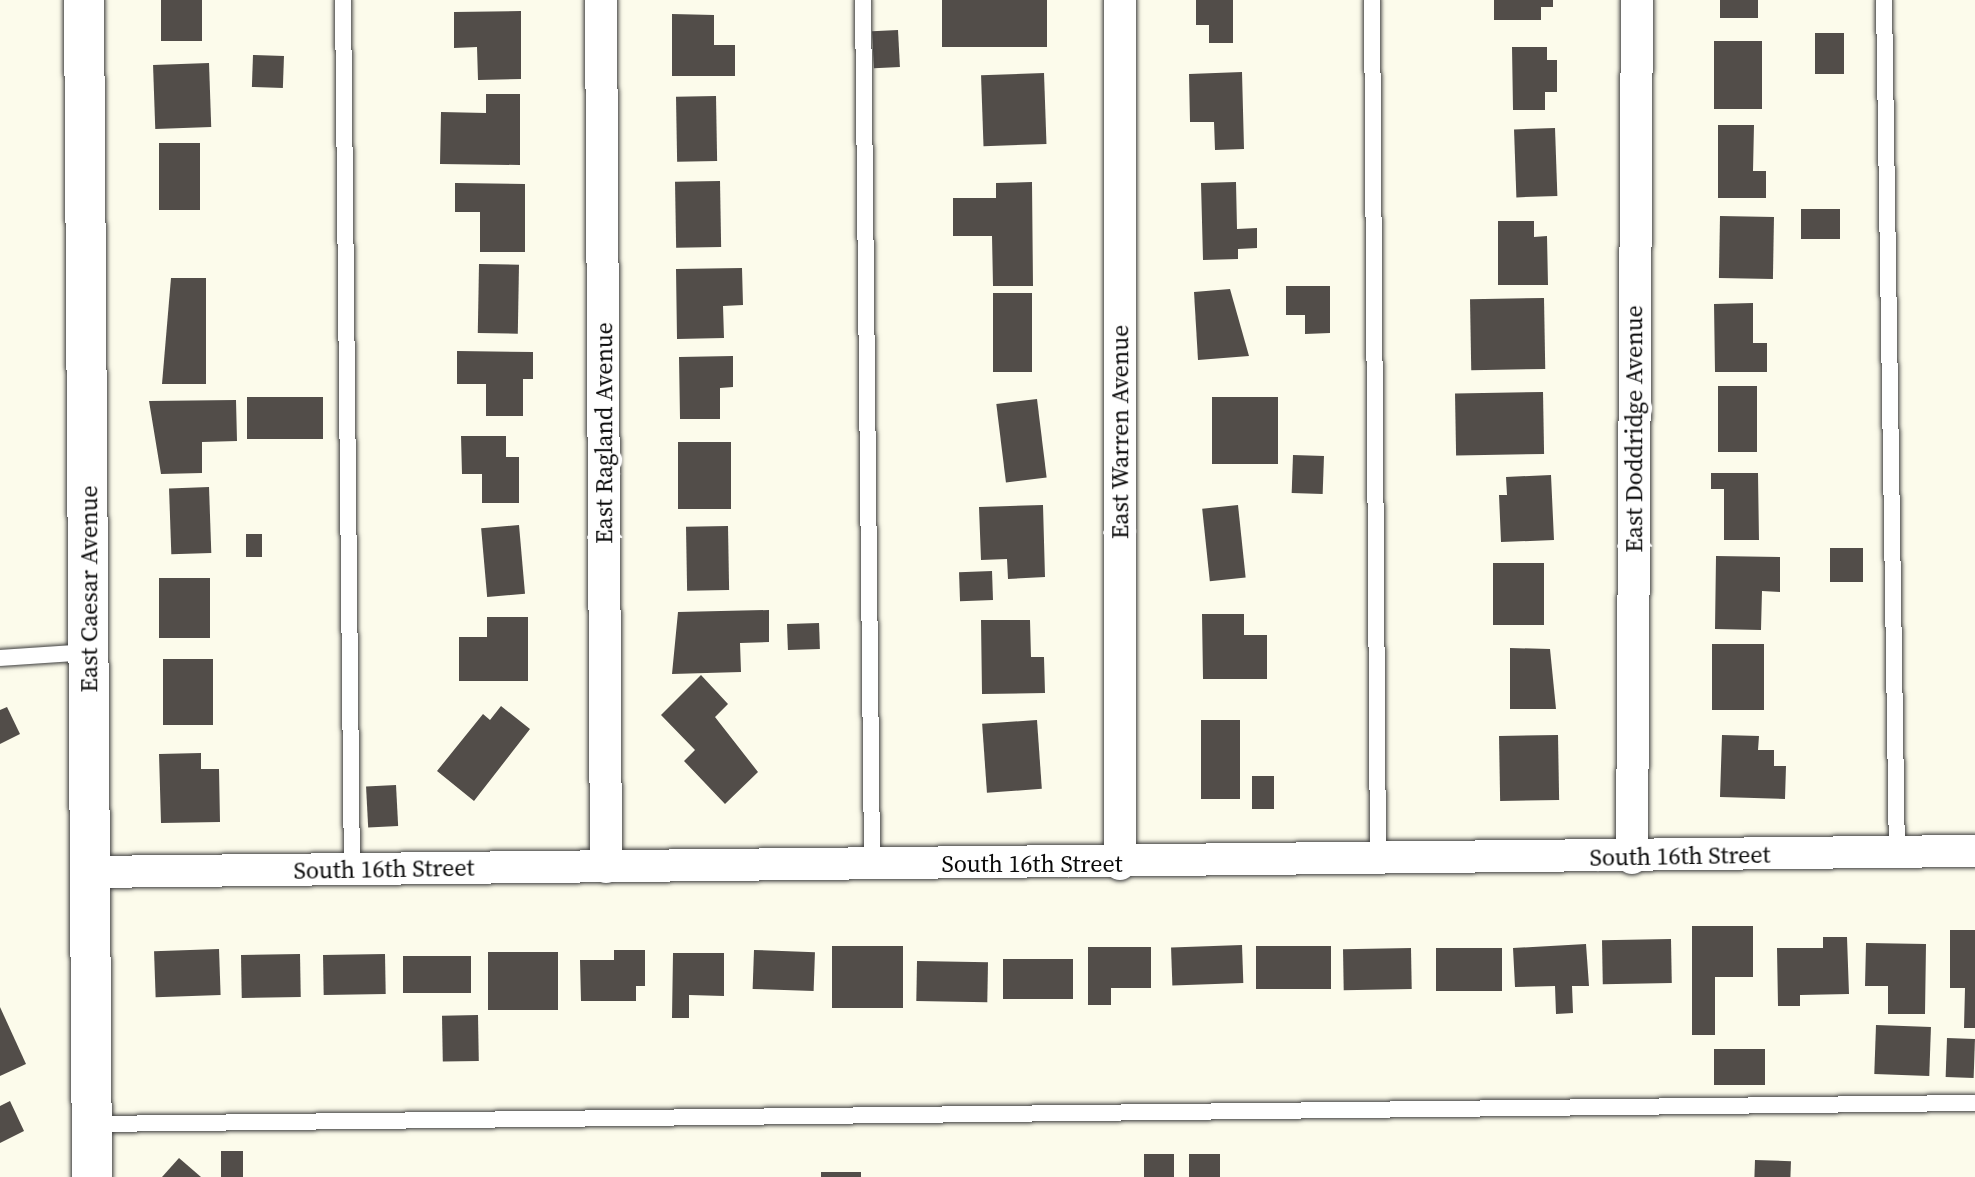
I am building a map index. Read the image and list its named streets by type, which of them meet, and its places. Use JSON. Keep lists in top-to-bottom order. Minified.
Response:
{"streets":{"street":["East Doddridge Avenue","East Warren Avenue","East Ragland Avenue","East Caesar Avenue","South 16th Street"]},"crossings":[["East Doddridge Avenue","South 16th Street"],["East Warren Avenue","South 16th Street"],["East Ragland Avenue","South 16th Street"],["East Caesar Avenue","South 16th Street"]]}
